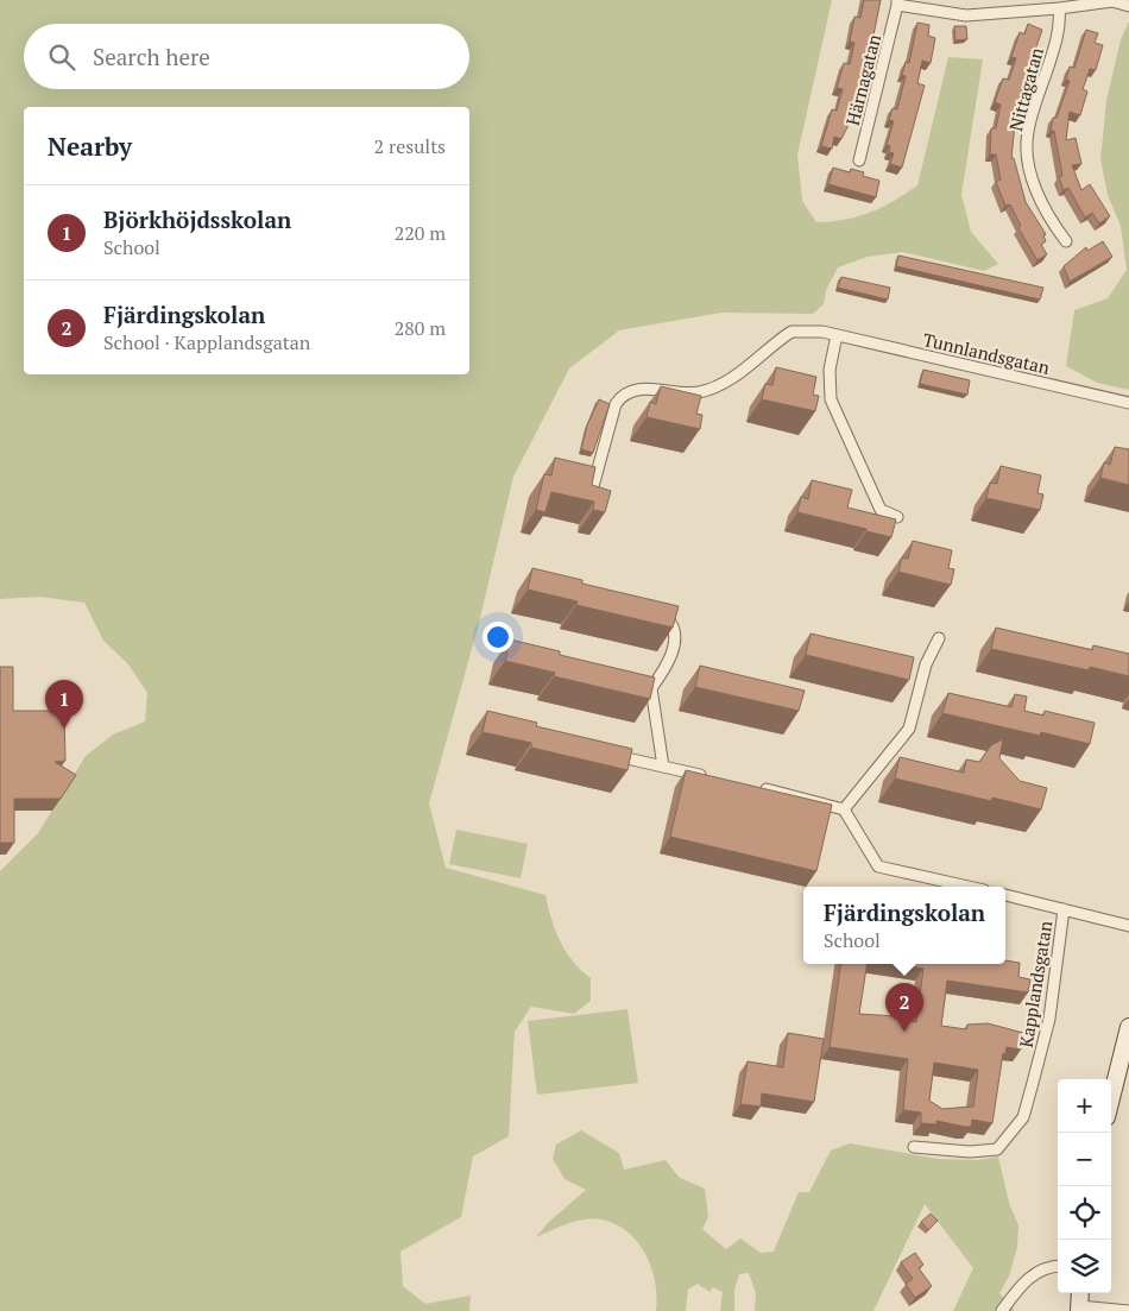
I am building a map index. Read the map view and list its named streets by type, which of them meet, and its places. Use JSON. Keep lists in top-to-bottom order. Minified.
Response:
{"streets":{"street":["Härnagatan","Nittagatan","Tunnlandsgatan","Kapplandsgatan"]},"page":{"search":"Search here","heading":["Nearby","2 results"],"list":[{"mark":"1","name":"Björkhöjdsskolan","note":"School","value":"220 m"},{"mark":"2","name":"Fjärdingskolan","note":"School · Kapplandsgatan","value":"280 m"}],"pins":["1","2"],"popup":["Fjärdingskolan","School"],"map_buttons":["+","−"]}}
